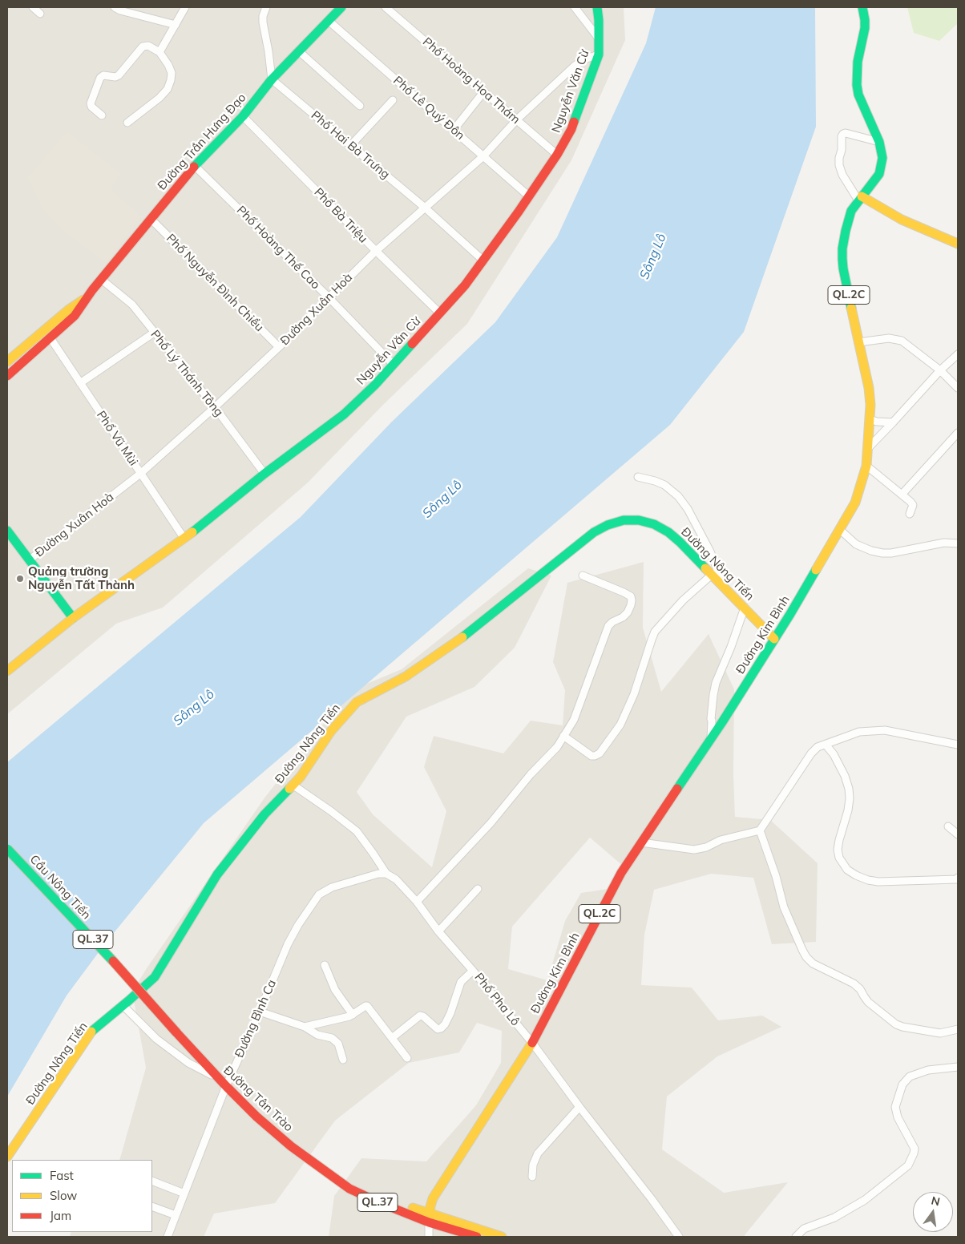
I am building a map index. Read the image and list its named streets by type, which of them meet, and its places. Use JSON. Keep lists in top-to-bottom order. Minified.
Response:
{"streets":{"main road":["Nguyễn Văn Cừ","Đường Trần Hưng Đạo","QL.2C","Đường Nông Tiến","Đường Kim Bình","Cầu Nông Tiến","QL.37","Đường Tân Trào"],"street":["Phố Hoàng Hoa Thám","Phố Lê Quý Đôn","Phố Hai Bà Trưng","Phố Bà Triệu","Phố Hoàng Thế Cao","Phố Nguyễn Đình Chiểu","Đường Xuân Hoà","Phố Lý Thánh Tông","Phố Vũ Mùi","Phố Pha Lô","Đường Bình Ca"]},"crossings":[["Phố Hoàng Hoa Thám","Nguyễn Văn Cừ"],["Phố Hoàng Hoa Thám","Đường Xuân Hoà"],["Nguyễn Văn Cừ","Phố Lê Quý Đôn"],["Nguyễn Văn Cừ","Phố Hai Bà Trưng"],["Nguyễn Văn Cừ","Phố Bà Triệu"],["Nguyễn Văn Cừ","Phố Hoàng Thế Cao"],["Nguyễn Văn Cừ","Đường Xuân Hoà"],["Nguyễn Văn Cừ","Phố Lý Thánh Tông"],["Nguyễn Văn Cừ","Phố Vũ Mùi"],["Phố Lê Quý Đôn","Đường Trần Hưng Đạo"],["Phố Lê Quý Đôn","Đường Xuân Hoà"],["Đường Trần Hưng Đạo","Phố Hai Bà Trưng"],["Đường Trần Hưng Đạo","Phố Bà Triệu"],["Đường Trần Hưng Đạo","Phố Hoàng Thế Cao"],["Đường Trần Hưng Đạo","Phố Nguyễn Đình Chiểu"],["Đường Trần Hưng Đạo","Phố Lý Thánh Tông"],["Đường Trần Hưng Đạo","Phố Vũ Mùi"],["Phố Hai Bà Trưng","Đường Xuân Hoà"],["Phố Bà Triệu","Đường Xuân Hoà"],["Phố Hoàng Thế Cao","Đường Xuân Hoà"],["Phố Nguyễn Đình Chiểu","Đường Xuân Hoà"],["Đường Xuân Hoà","Phố Lý Thánh Tông"],["Đường Xuân Hoà","Phố Vũ Mùi"],["Đường Nông Tiến","Đường Kim Bình"],["Đường Nông Tiến","Phố Pha Lô"],["Đường Kim Bình","Phố Pha Lô"],["Đường Kim Bình","Đường Tân Trào"],["Cầu Nông Tiến","Đường Tân Trào"],["Phố Pha Lô","Đường Bình Ca"],["Đường Bình Ca","Đường Tân Trào"]],"water":["Sông Lô"],"places":["Quảng trường Nguyễn Tất Thành"],"legend":["Fast","Slow","Jam"],"north":"top"}
